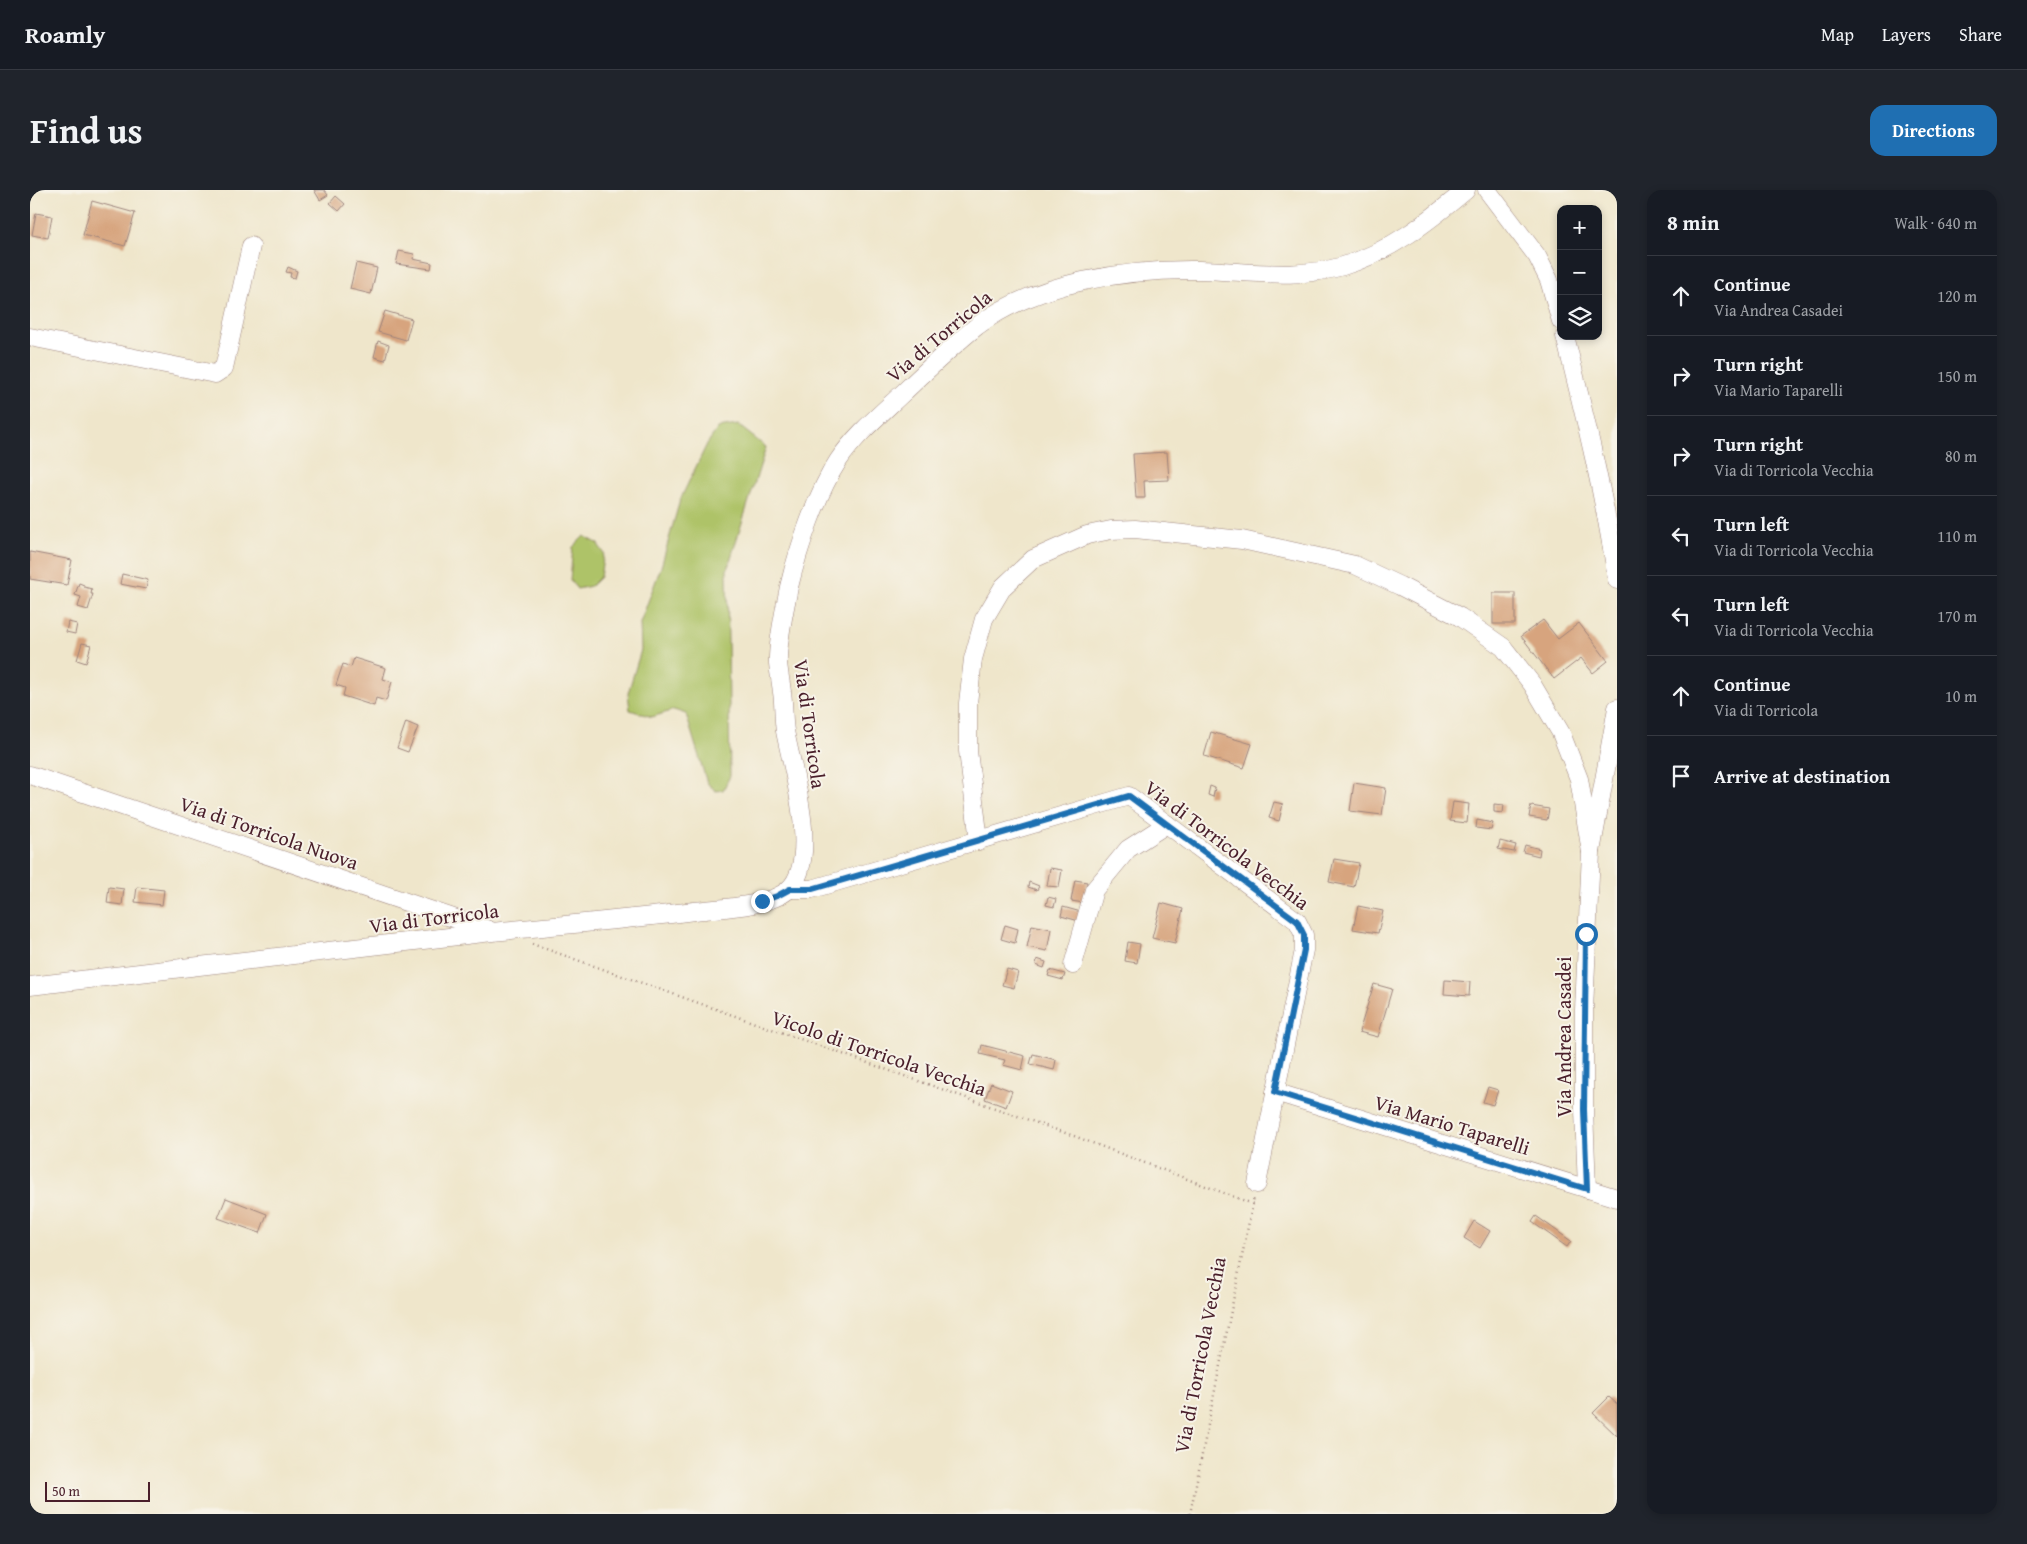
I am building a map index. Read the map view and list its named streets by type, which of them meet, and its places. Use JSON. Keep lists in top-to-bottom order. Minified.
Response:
{"streets":{"street":["Via di Torricola","Via di Torricola Nuova","Via di Torricola Vecchia","Via Andrea Casadei","Via Mario Taparelli"],"path":["Vicolo di Torricola Vecchia"]},"crossings":[["Via di Torricola","Via di Torricola Nuova"],["Via di Torricola","Via di Torricola Vecchia"],["Via di Torricola Vecchia","Vicolo di Torricola Vecchia"],["Via di Torricola Vecchia","Via Mario Taparelli"],["Via Andrea Casadei","Via Mario Taparelli"]],"scale_bar":"50 m","page":{"header":"Roamly","nav":["Map","Layers","Share"],"title":"Find us","buttons":"Directions","heading":["8 min","Walk · 640 m"],"map_buttons":["+","−"],"list":[["Continue","Via Andrea Casadei","120 m"],["Turn right","Via Mario Taparelli","150 m"],["Turn right","Via di Torricola Vecchia","80 m"],["Turn left","Via di Torricola Vecchia","110 m"],["Turn left","Via di Torricola Vecchia","170 m"],["Continue","Via di Torricola","10 m"],"Arrive at destination"],"scale":"50 m"}}
